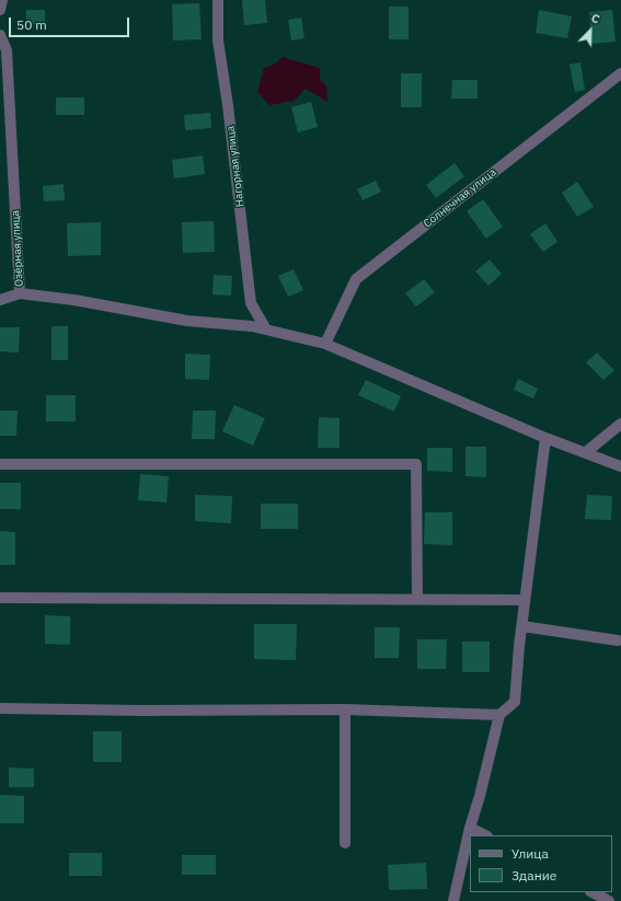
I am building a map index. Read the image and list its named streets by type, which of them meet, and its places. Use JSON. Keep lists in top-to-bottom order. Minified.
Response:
{"streets":{"street":["Нагорная улица","Солнечная улица","Озёрная улица"]},"crossings":[["Нагорная улица","Озёрная улица"],["Солнечная улица","Озёрная улица"]],"legend":["Улица","Здание"],"scale_bar":"50 m","north":"top right"}
